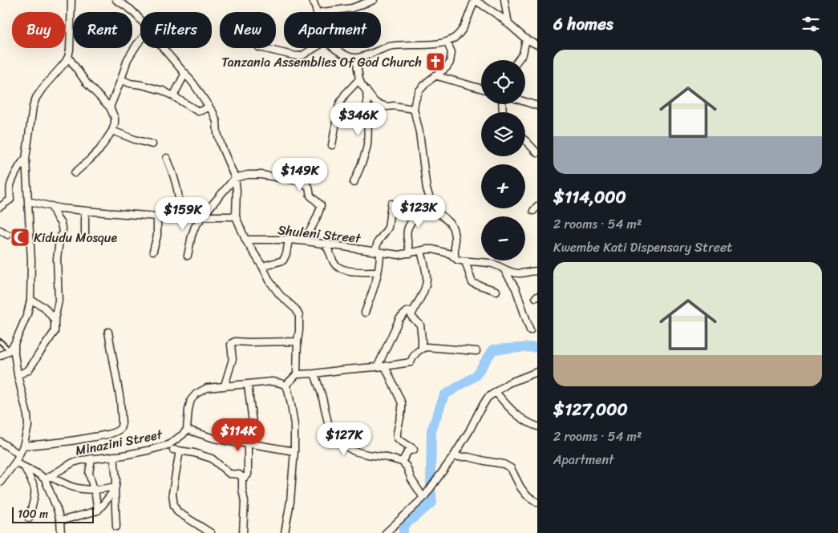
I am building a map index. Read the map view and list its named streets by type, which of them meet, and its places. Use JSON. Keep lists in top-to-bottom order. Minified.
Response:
{"streets":{"street":["Shuleni Street","Minazini Street"]},"places":{"church":["Tanzania Assemblies Of God Church"],"mosque":["Kidudu Mosque"]},"scale_bar":"100 m","page":{"heading":"6 homes","chip":["Buy","Rent","Filters","New","Apartment"],"list":[{"name":"$114,000","note":"2 rooms · 54 m² · Kwembe Kati Dispensary Street"},{"name":"$127,000","note":"2 rooms · 54 m² · Apartment"}],"map_buttons":["+","−"],"price":["$346K","$149K","$123K","$159K","$114K","$127K"],"scale":"100 m"}}
